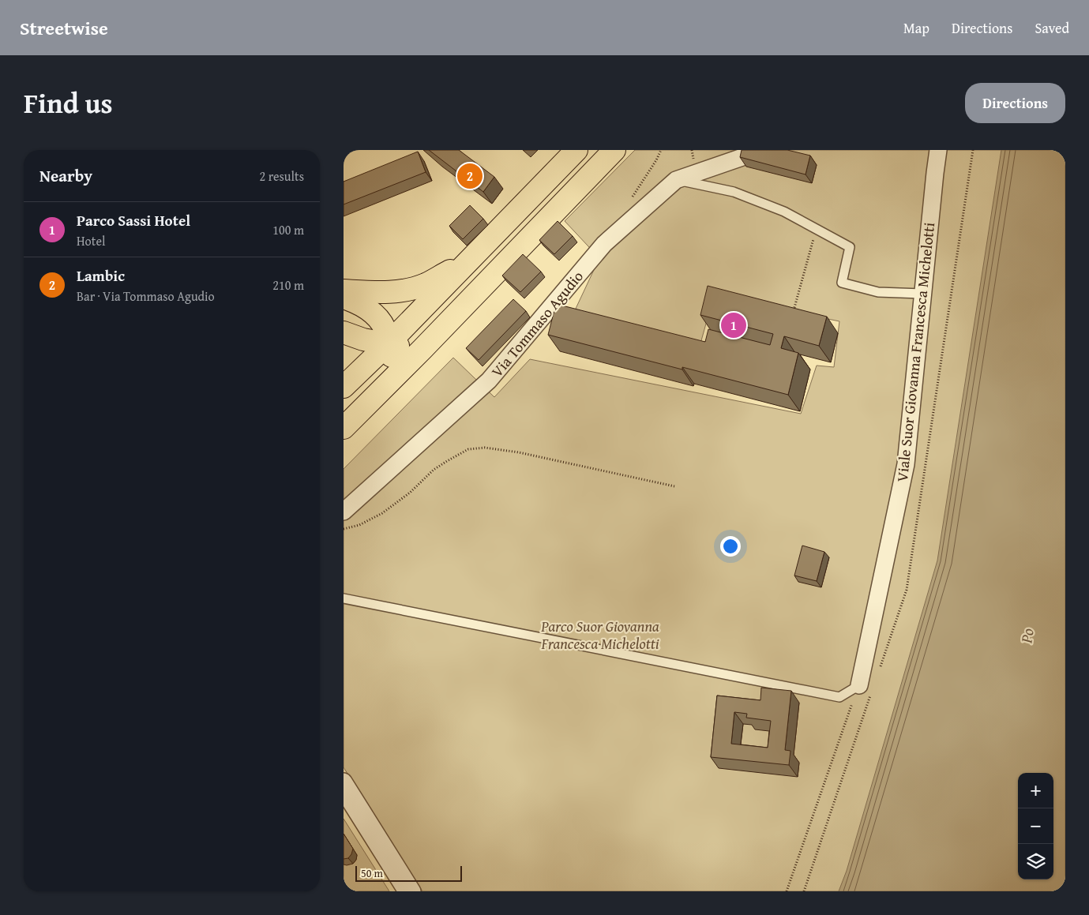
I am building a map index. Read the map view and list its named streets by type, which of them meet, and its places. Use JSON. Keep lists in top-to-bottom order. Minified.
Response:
{"streets":{"street":["Via Tommaso Agudio","Viale Suor Giovanna Francesca Michelotti"]},"water":["Po"],"parks":["Parco Suor Giovanna Francesca Michelotti"],"scale_bar":"50 m","page":{"header":"Streetwise","nav":["Map","Directions","Saved"],"title":"Find us","buttons":"Directions","heading":["Nearby","2 results"],"pins":["2","1"],"list":[{"mark":"1","name":"Parco Sassi Hotel","note":"Hotel","value":"100 m"},{"mark":"2","name":"Lambic","note":"Bar · Via Tommaso Agudio","value":"210 m"}],"map_buttons":["+","−"],"scale":"50 m"}}
